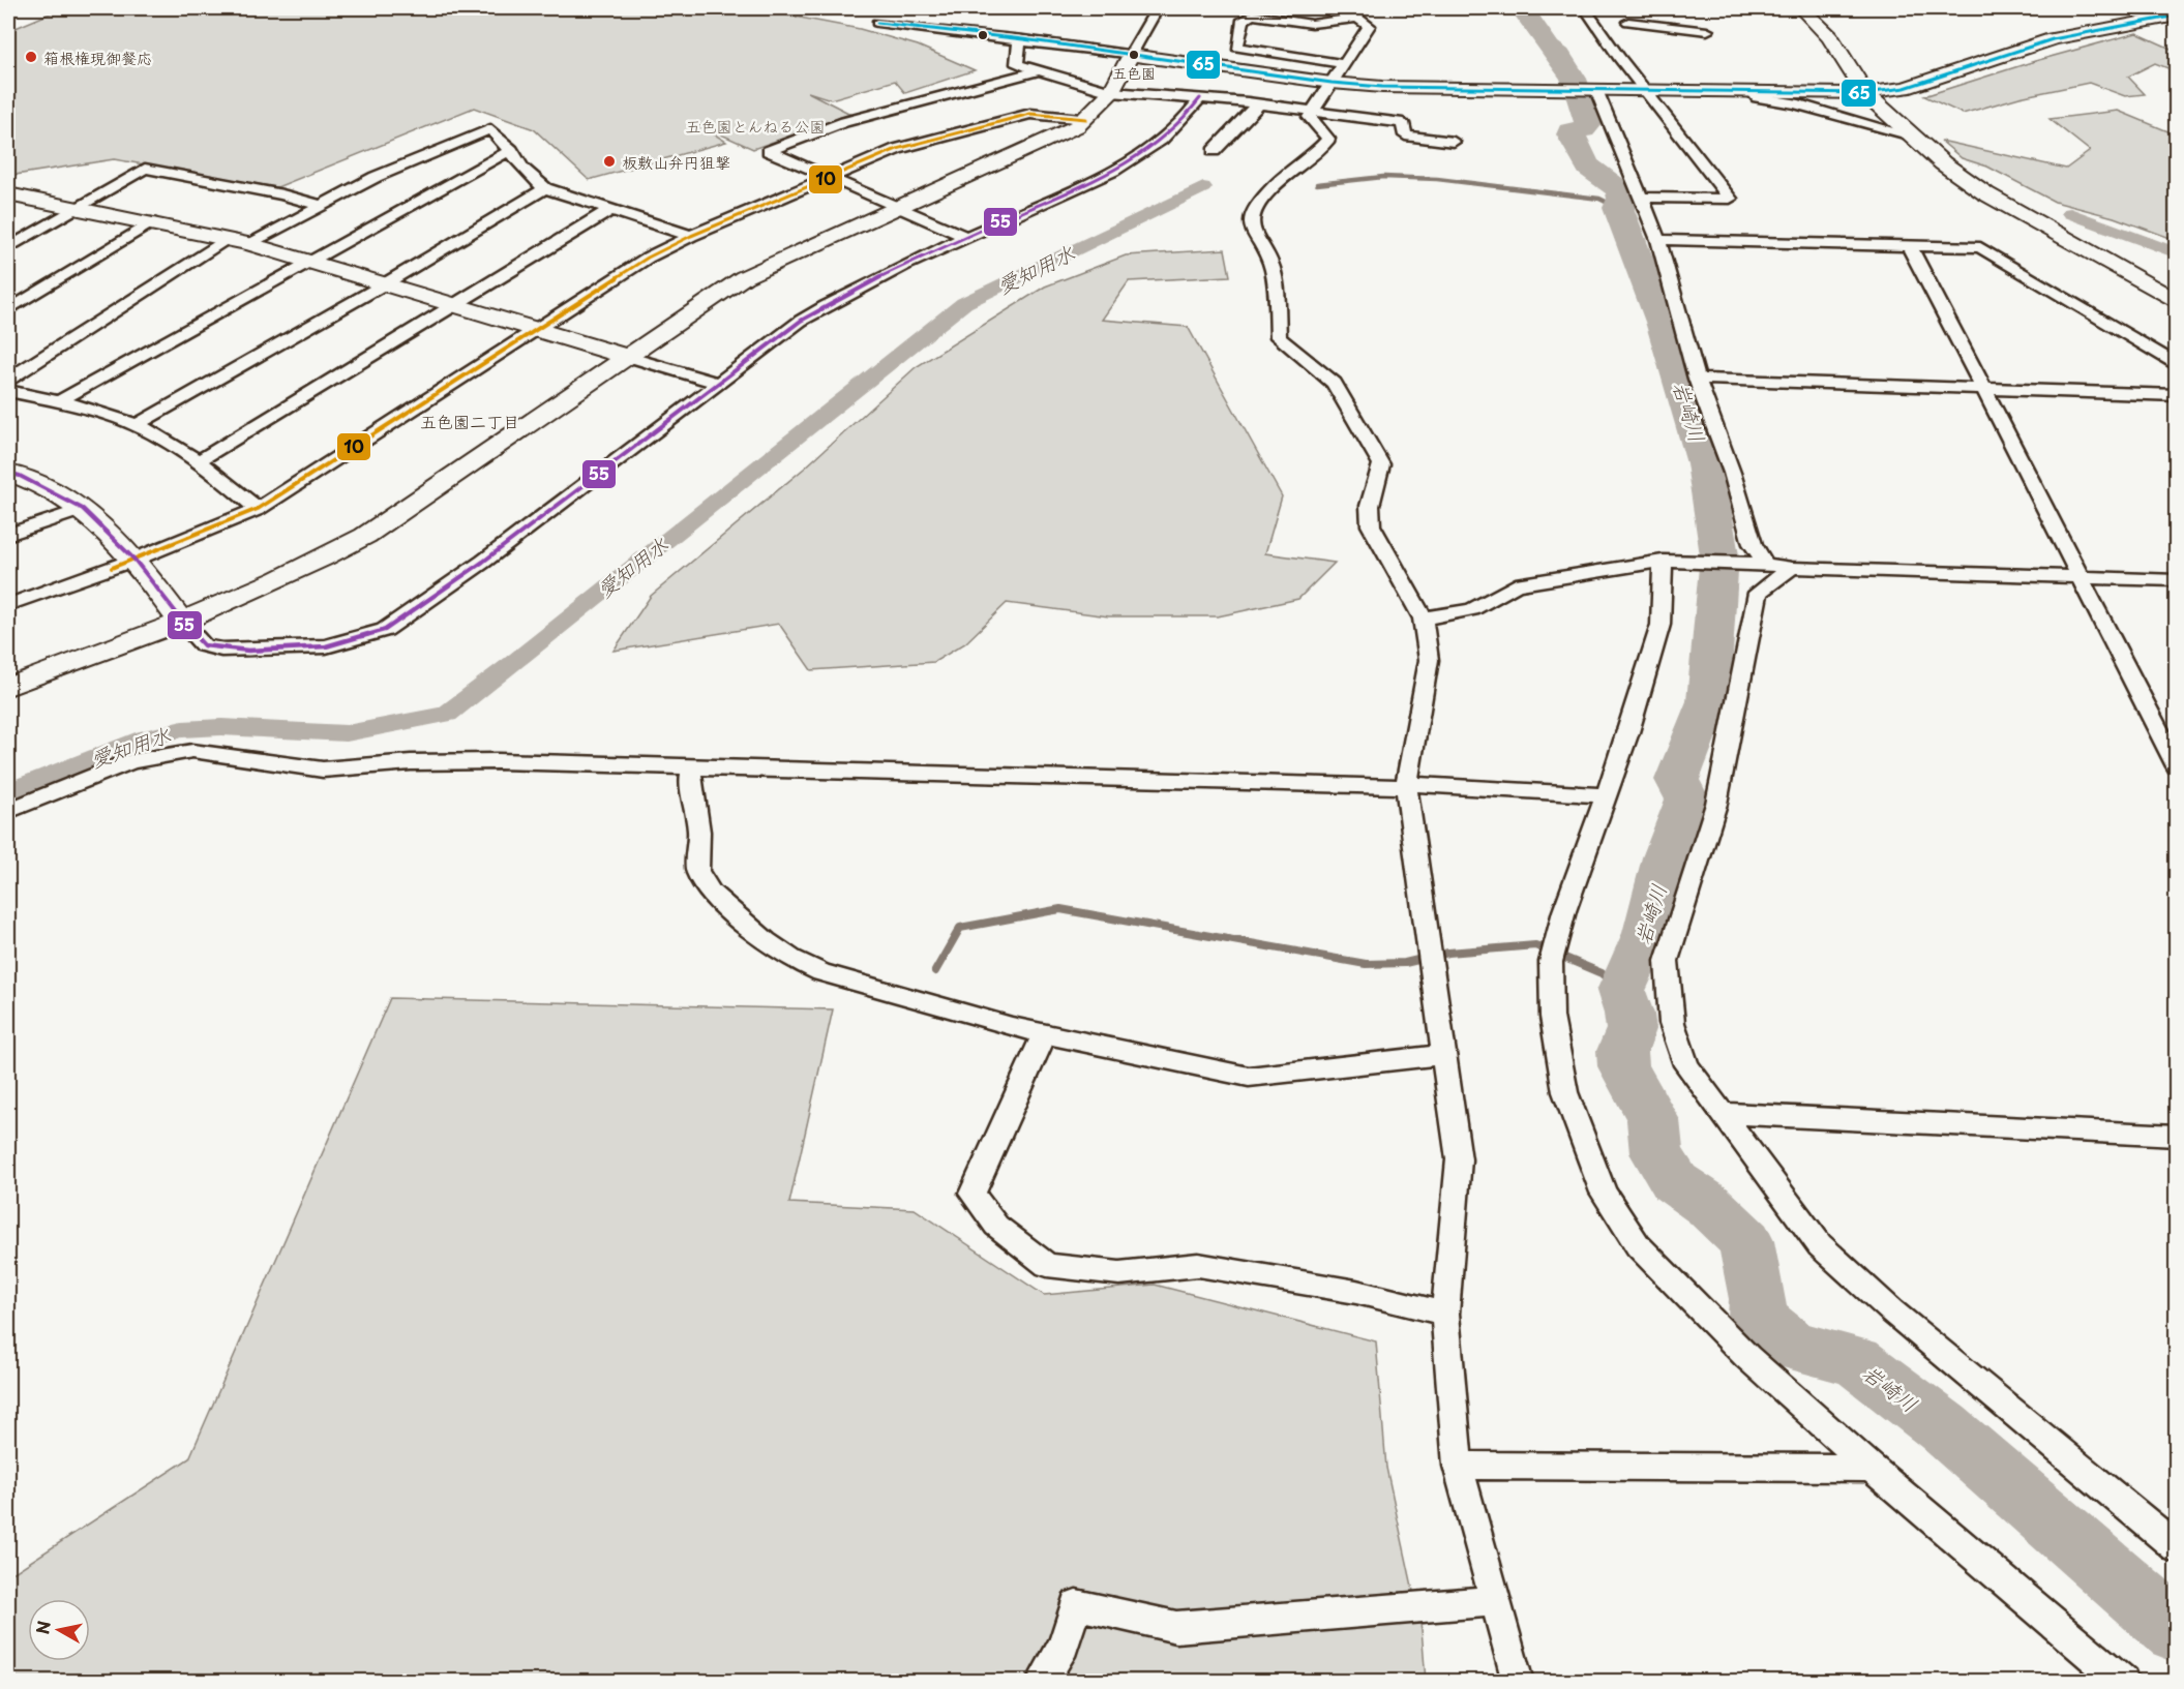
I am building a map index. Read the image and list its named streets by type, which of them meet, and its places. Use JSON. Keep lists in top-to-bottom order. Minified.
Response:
{"districts":["五色園二丁目"],"water":["愛知用水","岩崎川"],"parks":["五色園とんねる公園"],"places":["五色園","箱根権現御餐応","板敷山弁円狙撃"],"lines":["transit line 65","transit line 55","transit line 10"],"north":"left"}
